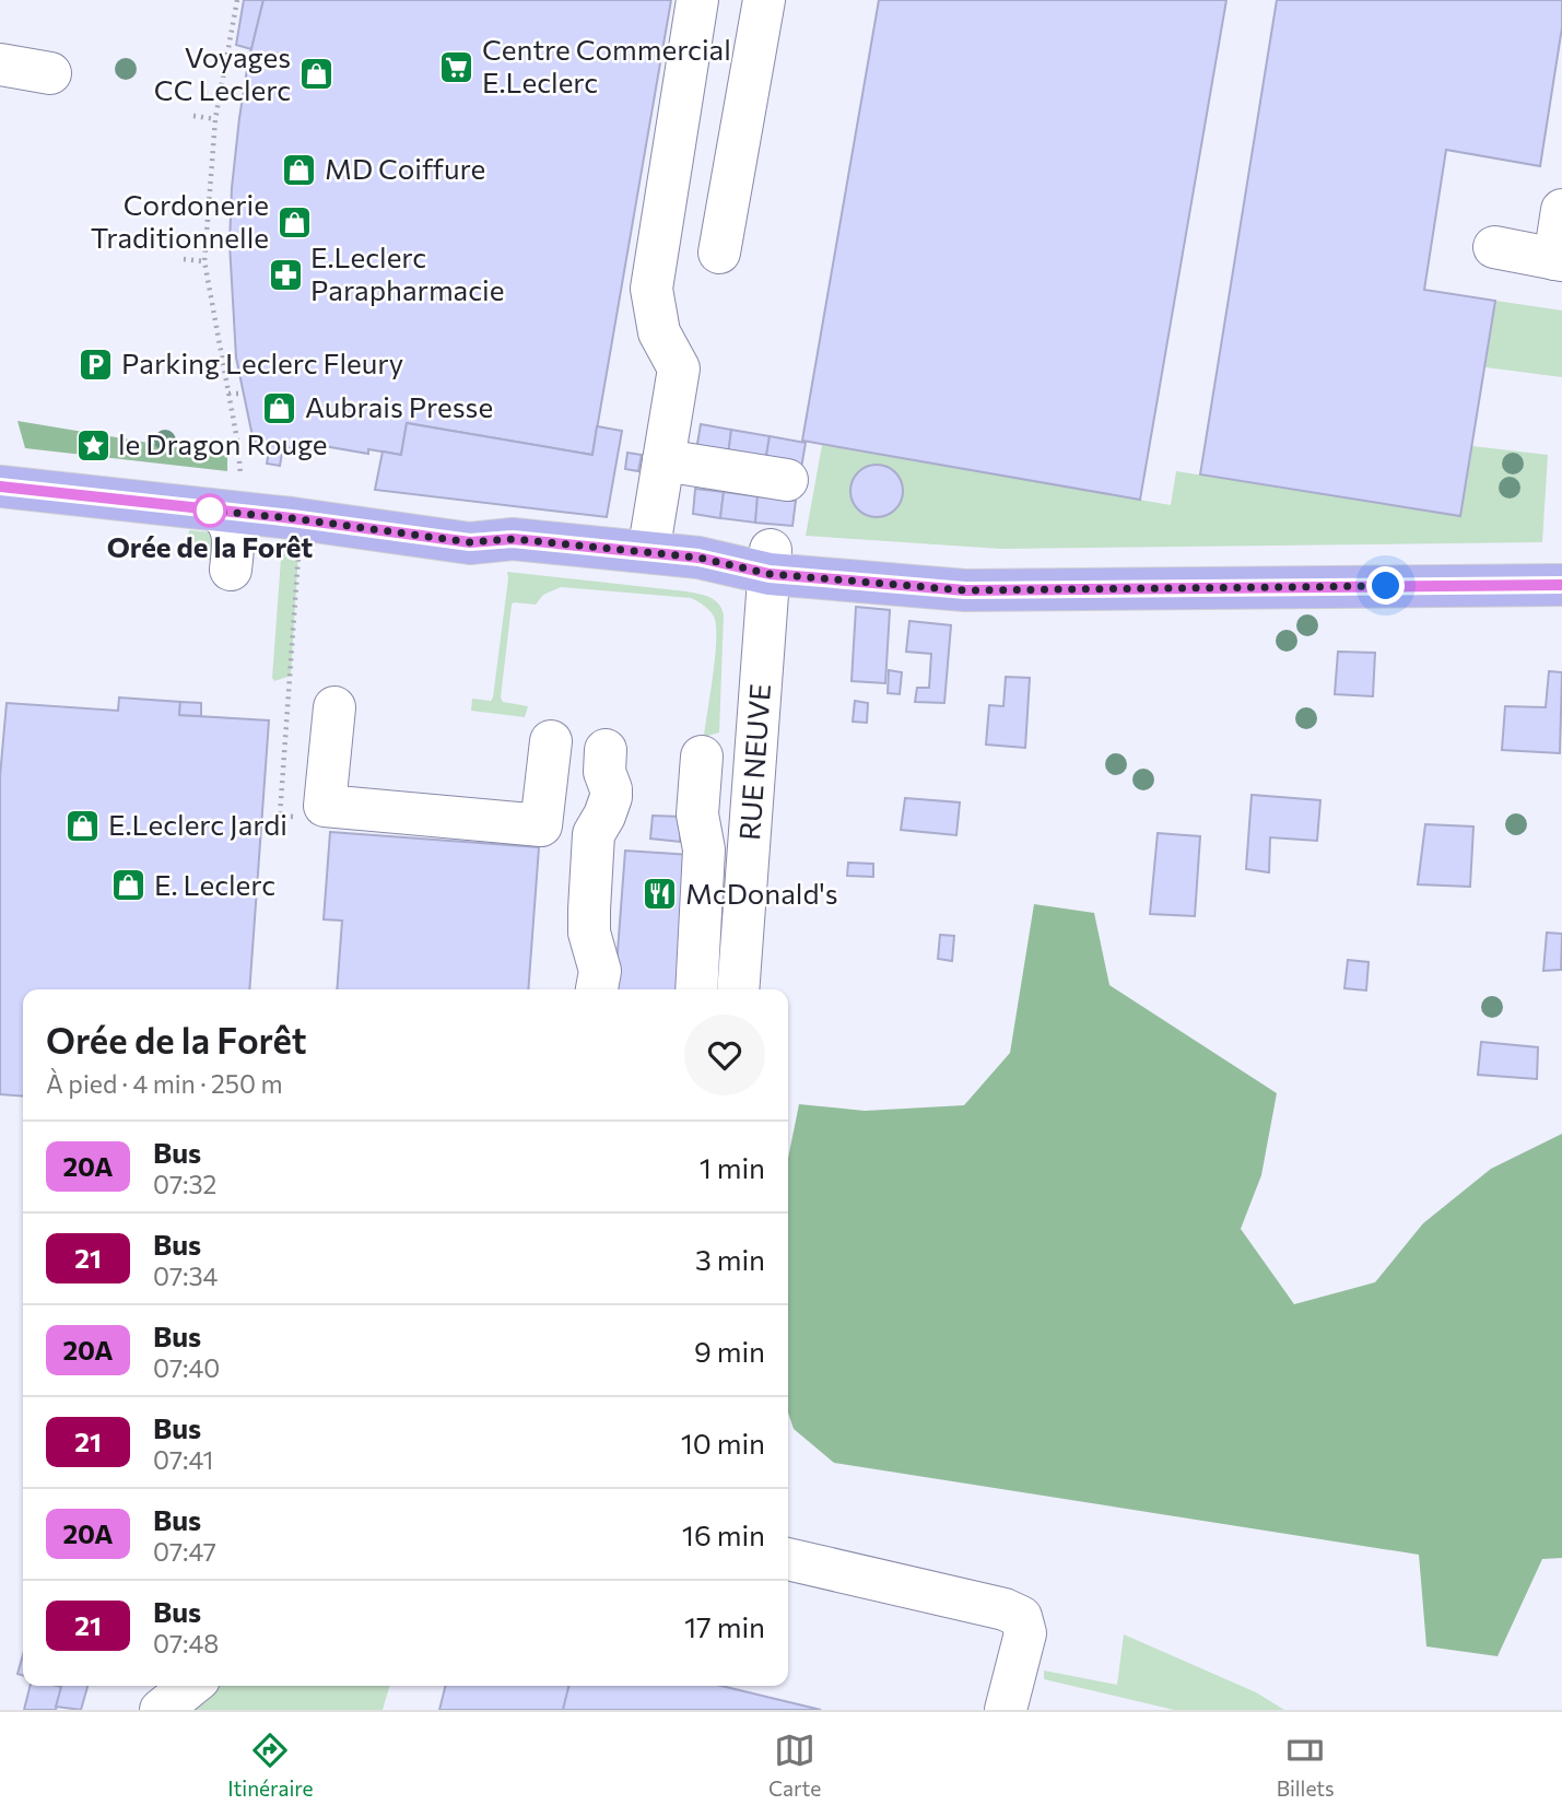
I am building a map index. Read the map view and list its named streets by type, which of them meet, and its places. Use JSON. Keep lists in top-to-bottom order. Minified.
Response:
{"streets":{"lane":["RUE NEUVE"]},"places":{"supermarket":["Centre Commercial E.Leclerc"],"shop":["Voyages CC Leclerc","MD Coiffure","Cordonerie Traditionnelle","Aubrais Presse","E.Leclerc Jardi","E. Leclerc"],"pharmacy":["E.Leclerc Parapharmacie"],"parking":["Parking Leclerc Fleury"],"place":["le Dragon Rouge"],"other":["Orée de la Forêt"],"restaurant":["McDonald's"]},"lines":["bus line 20A"],"page":{"heading":["Orée de la Forêt","À pied · 4 min · 250 m"],"list":[{"mark":"20A","name":"Bus","note":"07:32","value":"1 min"},{"mark":"21","name":"Bus","note":"07:34","value":"3 min"},{"mark":"20A","name":"Bus","note":"07:40","value":"9 min"},{"mark":"21","name":"Bus","note":"07:41","value":"10 min"},{"mark":"20A","name":"Bus","note":"07:47","value":"16 min"},{"mark":"21","name":"Bus","note":"07:48","value":"17 min"}],"tabs":["Itinéraire","Carte","Billets"]}}
